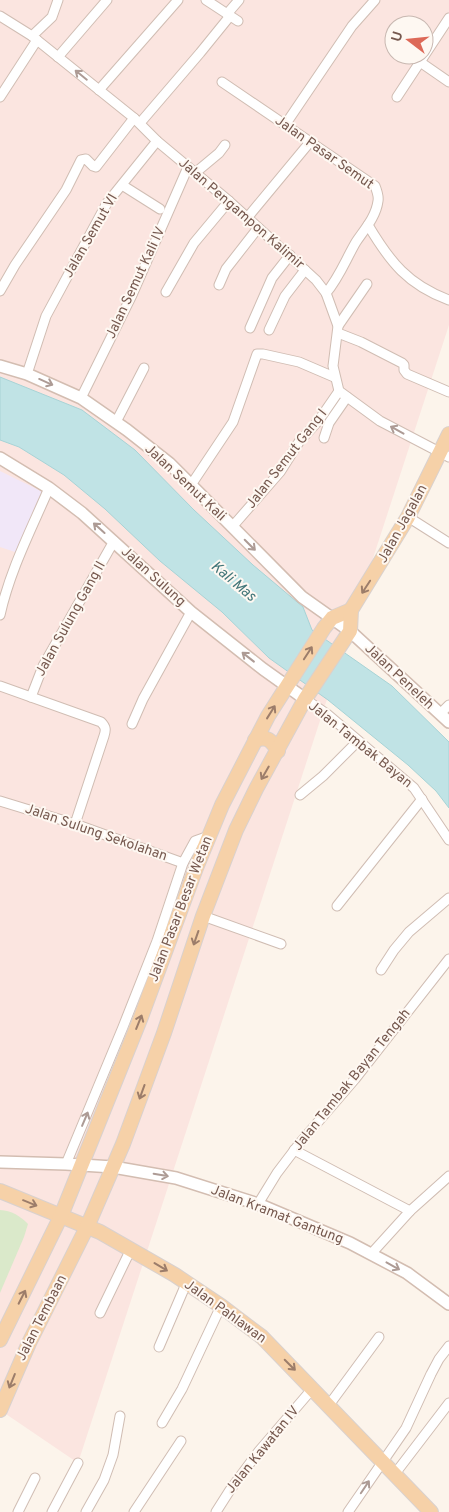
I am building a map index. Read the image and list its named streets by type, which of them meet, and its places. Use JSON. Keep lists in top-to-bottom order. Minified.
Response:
{"streets":{"main road":["Jalan Jagalan","Jalan Pasar Besar Wetan","Jalan Pahlawan","Jalan Tembaan"],"street":["Jalan Pasar Semut","Jalan Pengampon Kalimir","Jalan Semut VI","Jalan Semut Kali IV","Jalan Semut Gang I","Jalan Semut Kali","Jalan Sulung","Jalan Sulung Gang II","Jalan Peneleh","Jalan Tambak Bayan","Jalan Sulung Sekolahan","Jalan Tambak Bayan Tengah","Jalan Kramat Gantung","Jalan Kawatan IV"]},"crossings":[["Jalan Pasar Semut","Jalan Pengampon Kalimir"],["Jalan Pengampon Kalimir","Jalan Semut VI"],["Jalan Pengampon Kalimir","Jalan Semut Kali IV"],["Jalan Pengampon Kalimir","Jalan Semut Gang I"],["Jalan Semut VI","Jalan Semut Kali"],["Jalan Semut Kali IV","Jalan Semut Kali"],["Jalan Semut Gang I","Jalan Semut Kali"],["Jalan Semut Kali","Jalan Jagalan"],["Jalan Semut Kali","Jalan Peneleh"],["Jalan Semut Kali","Jalan Pasar Besar Wetan"],["Jalan Jagalan","Jalan Peneleh"],["Jalan Jagalan","Jalan Pasar Besar Wetan"],["Jalan Sulung","Jalan Sulung Gang II"],["Jalan Sulung","Jalan Tambak Bayan"],["Jalan Sulung","Jalan Pasar Besar Wetan"],["Jalan Peneleh","Jalan Pasar Besar Wetan"],["Jalan Tambak Bayan","Jalan Pasar Besar Wetan"],["Jalan Sulung Sekolahan","Jalan Pasar Besar Wetan"],["Jalan Pasar Besar Wetan","Jalan Kramat Gantung"],["Jalan Pasar Besar Wetan","Jalan Pahlawan"],["Jalan Pasar Besar Wetan","Jalan Tembaan"],["Jalan Tambak Bayan Tengah","Jalan Kramat Gantung"],["Jalan Pahlawan","Jalan Tembaan"],["Jalan Pahlawan","Jalan Kawatan IV"]],"one_way":["Jalan Semut Kali","Jalan Jagalan","Jalan Sulung","Jalan Kramat Gantung","Jalan Pahlawan"],"water":["Kali Mas"],"north":"left"}
